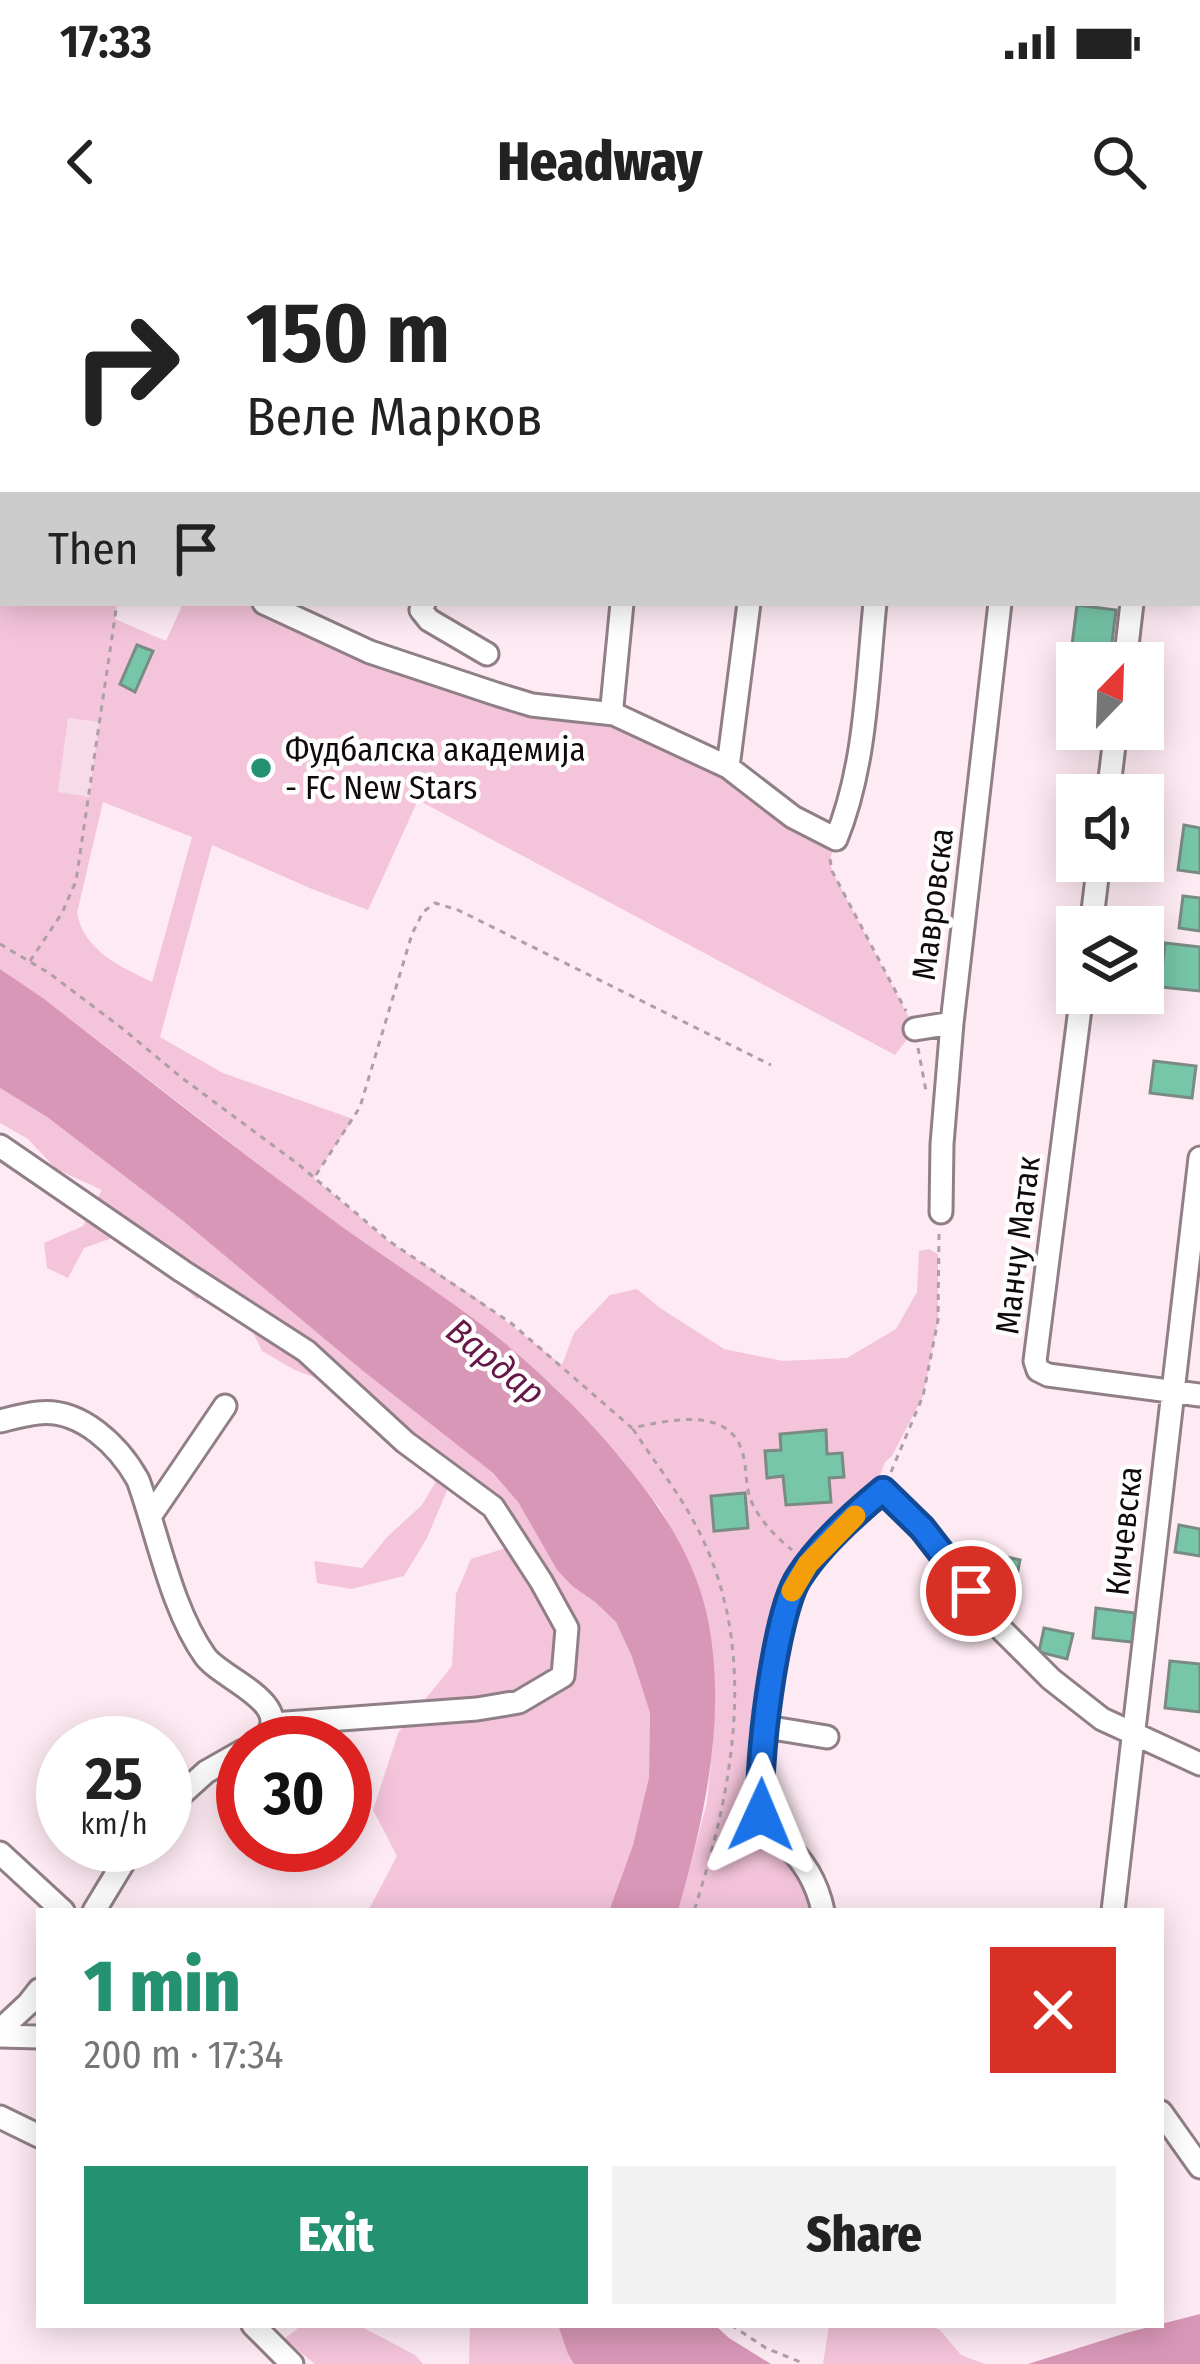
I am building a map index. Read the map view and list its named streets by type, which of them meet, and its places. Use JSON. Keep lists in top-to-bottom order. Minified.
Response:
{"streets":{"street":["Мавровска","Манчу Матак","Кичевска"]},"crossings":[["Манчу Матак","Кичевска"]],"water":["Вардар"],"places":["Фудбалска академија - FC New Stars"],"north":"top right","page":{"status":"17:33","header":"Headway","turn":["150 m","Веле Марков"],"then":"Then","speed":"25 km/h","limit":"30","heading":["1 min","200 m · 17:34"],"buttons":["Exit","Share"]}}
